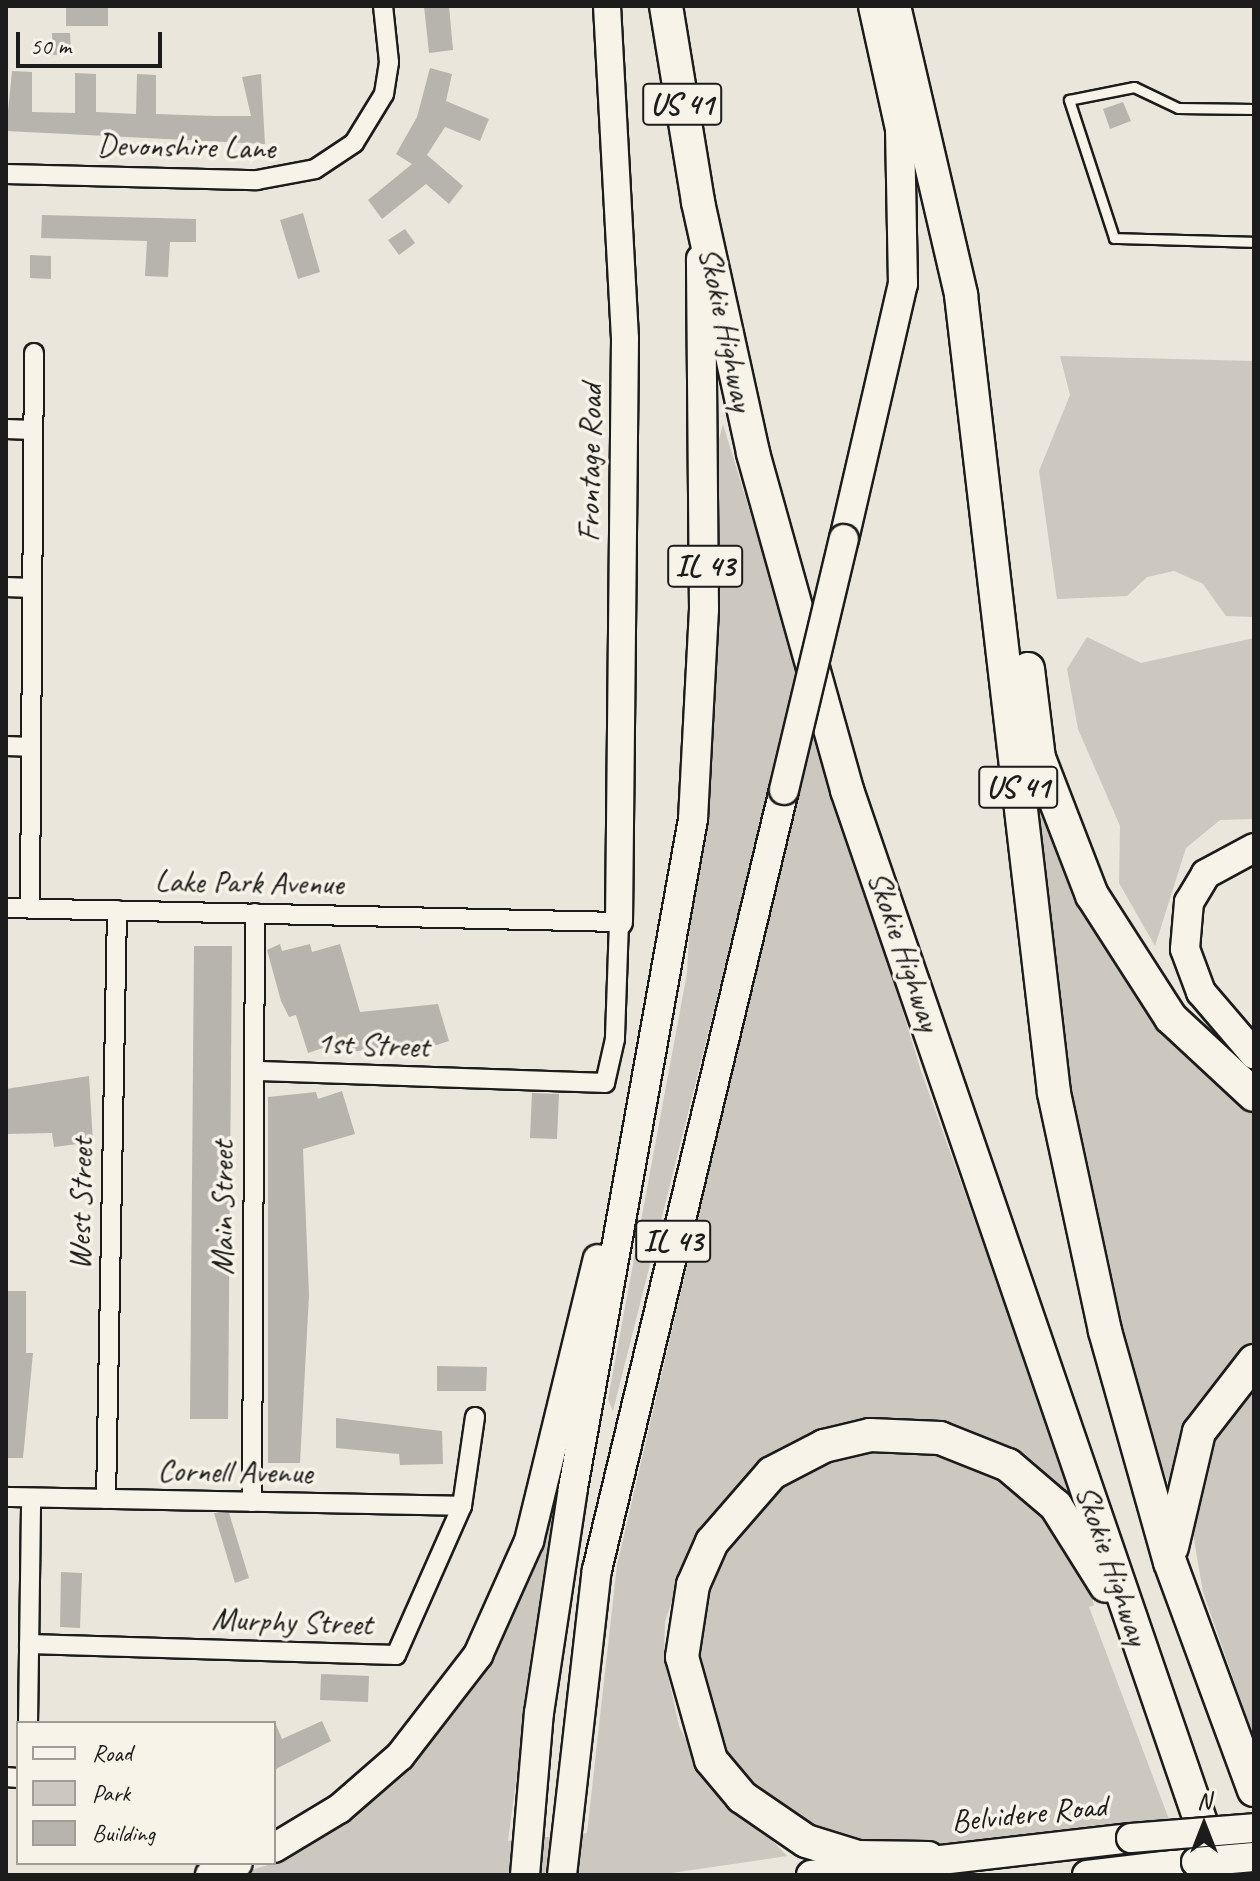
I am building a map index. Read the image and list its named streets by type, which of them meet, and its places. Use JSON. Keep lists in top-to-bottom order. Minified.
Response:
{"streets":{"highway":["US 41","Skokie Highway"],"main road":["IL 43","Belvidere Road"],"street":["Devonshire Lane","Frontage Road","Lake Park Avenue","1st Street","West Street","Main Street","Cornell Avenue","Murphy Street"]},"crossings":[["Skokie Highway","IL 43"],["Skokie Highway","Belvidere Road"],["Frontage Road","Lake Park Avenue"],["Frontage Road","1st Street"],["Lake Park Avenue","1st Street"],["Lake Park Avenue","West Street"],["Lake Park Avenue","Main Street"],["1st Street","Main Street"],["West Street","Cornell Avenue"],["Main Street","Cornell Avenue"],["Cornell Avenue","Murphy Street"]],"legend":["Road","Park","Building"],"scale_bar":"50 m","north":"top"}
